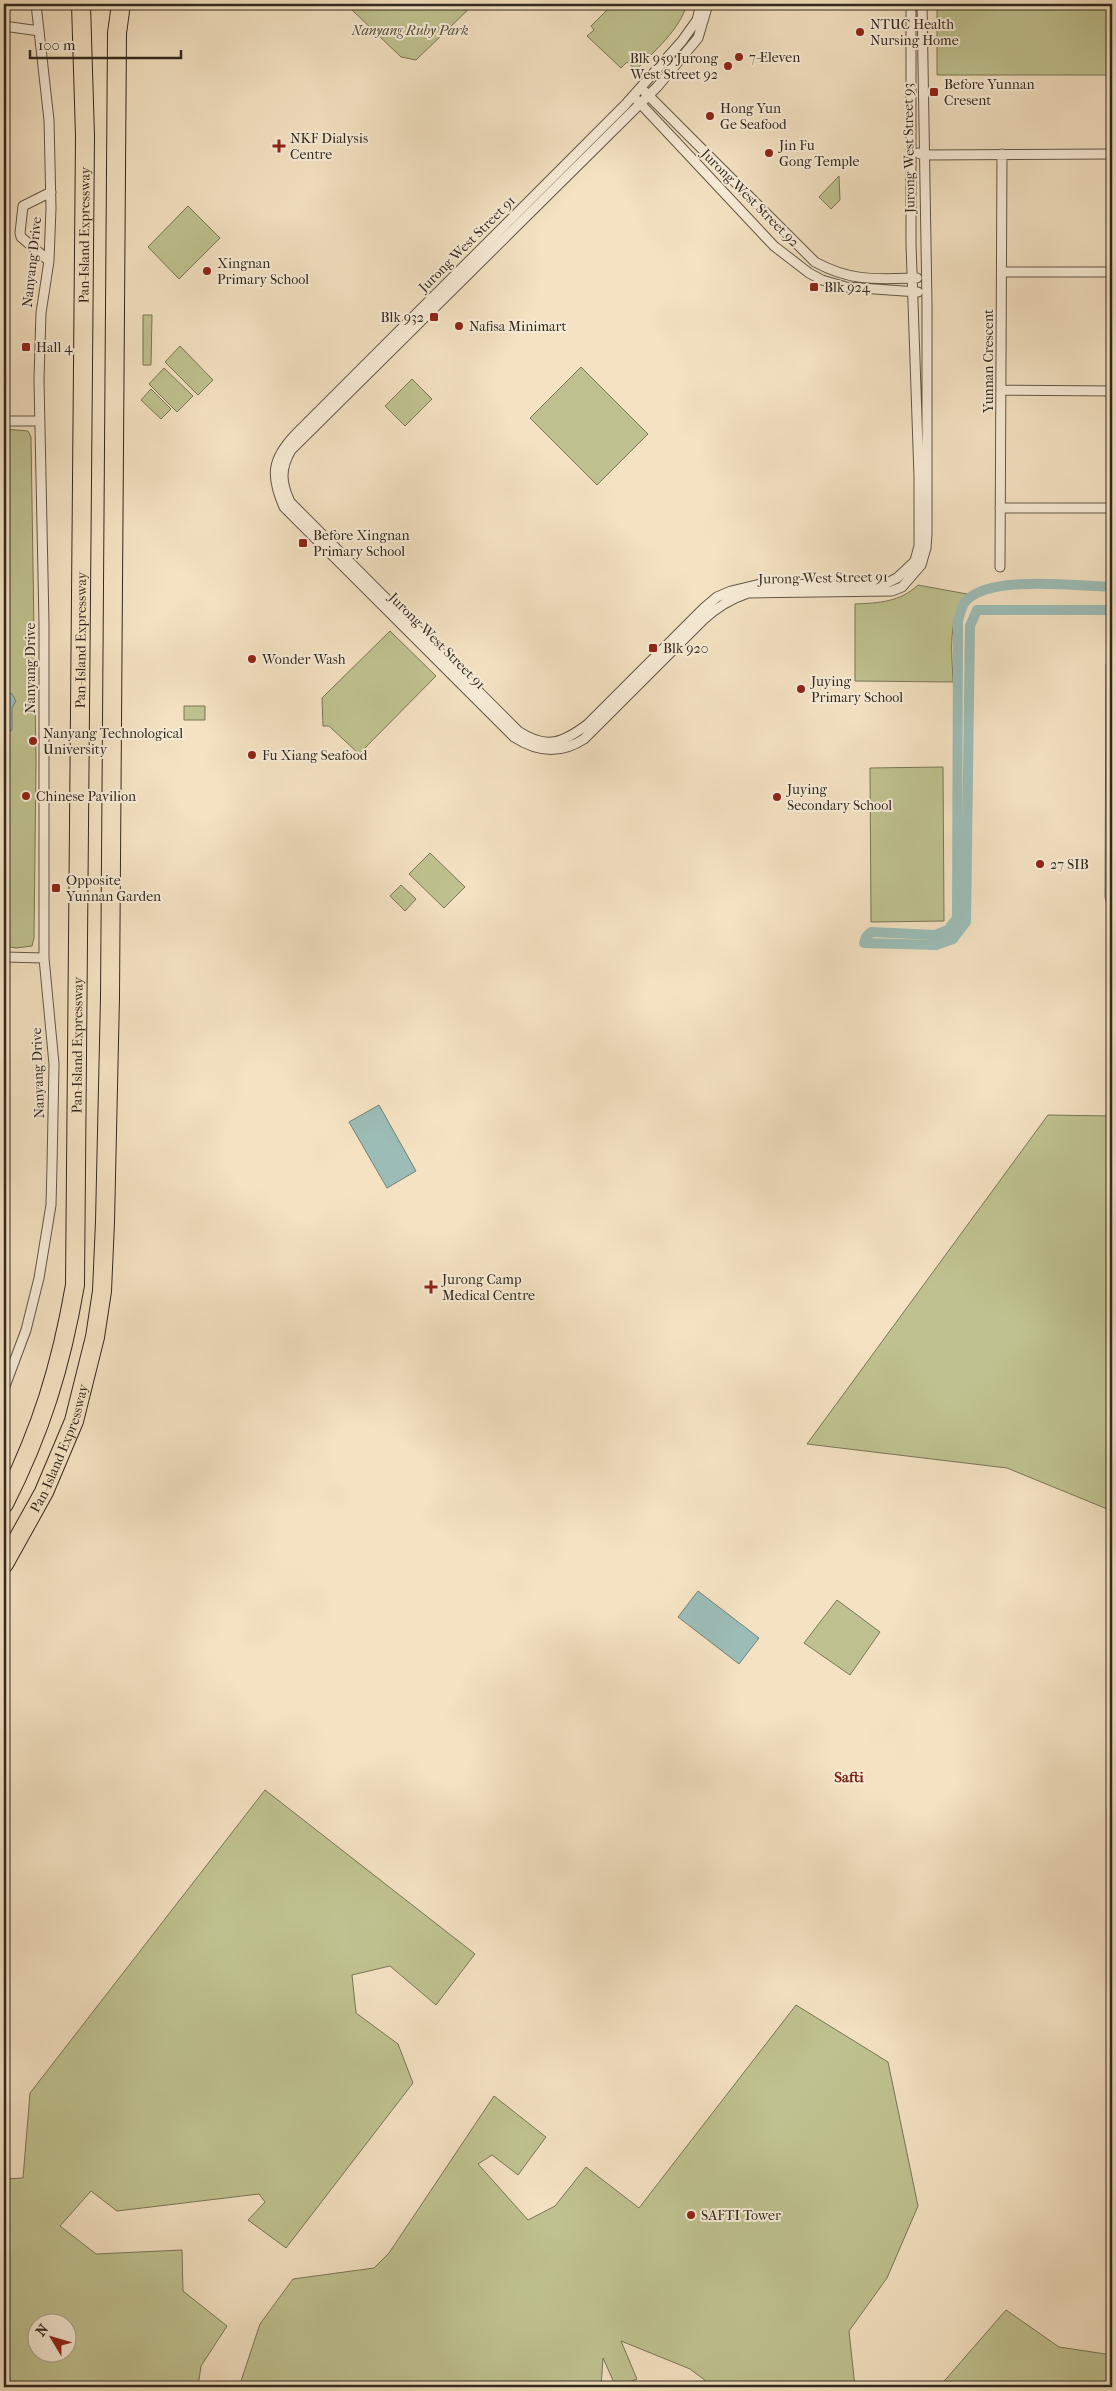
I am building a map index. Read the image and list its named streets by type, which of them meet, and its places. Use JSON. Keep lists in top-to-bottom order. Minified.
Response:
{"streets":{"highway":["Pan-Island Expressway"],"street":["Jurong West Street 93","Jurong West Street 92","Jurong West Street 91","Nanyang Drive","Yunnan Crescent"]},"crossings":[["Jurong West Street 93","Jurong West Street 92"],["Jurong West Street 93","Jurong West Street 91"],["Jurong West Street 92","Jurong West Street 91"]],"districts":["Safti"],"parks":["Nanyang Ruby Park"],"places":{"other":["NTUC Health Nursing Home","7-Eleven","Blk 959 Jurong West Street 92","Hong Yun Ge Seafood","Jin Fu Gong Temple","Xingnan Primary School","Nafisa Minimart","Wonder Wash","Juying Primary School","Nanyang Technological University","Fu Xiang Seafood","Chinese Pavilion","Juying Secondary School","27 SIB","SAFTI Tower"],"transit":["Before Yunnan Cresent","Blk 924","Blk 932","Hall 4","Before Xingnan Primary School","Blk 920","Opposite Yunnan Garden"],"health":["NKF Dialysis Centre","Jurong Camp Medical Centre"]},"scale_bar":"100 m","north":"top left"}
